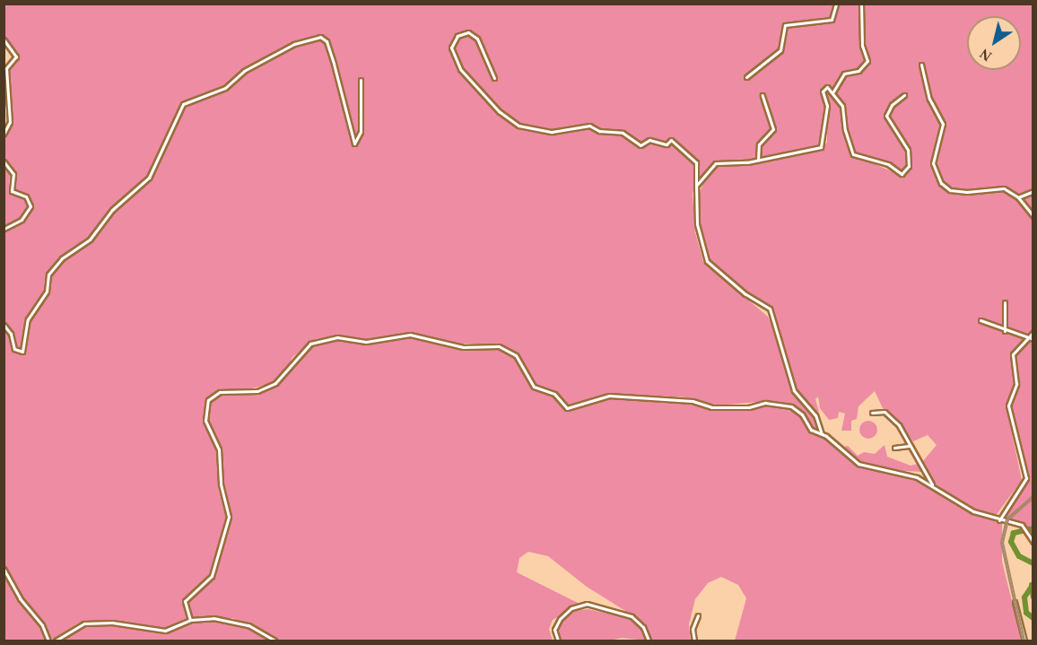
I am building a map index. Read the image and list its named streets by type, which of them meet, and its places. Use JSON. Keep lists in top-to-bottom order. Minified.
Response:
{"north":"bottom left"}
